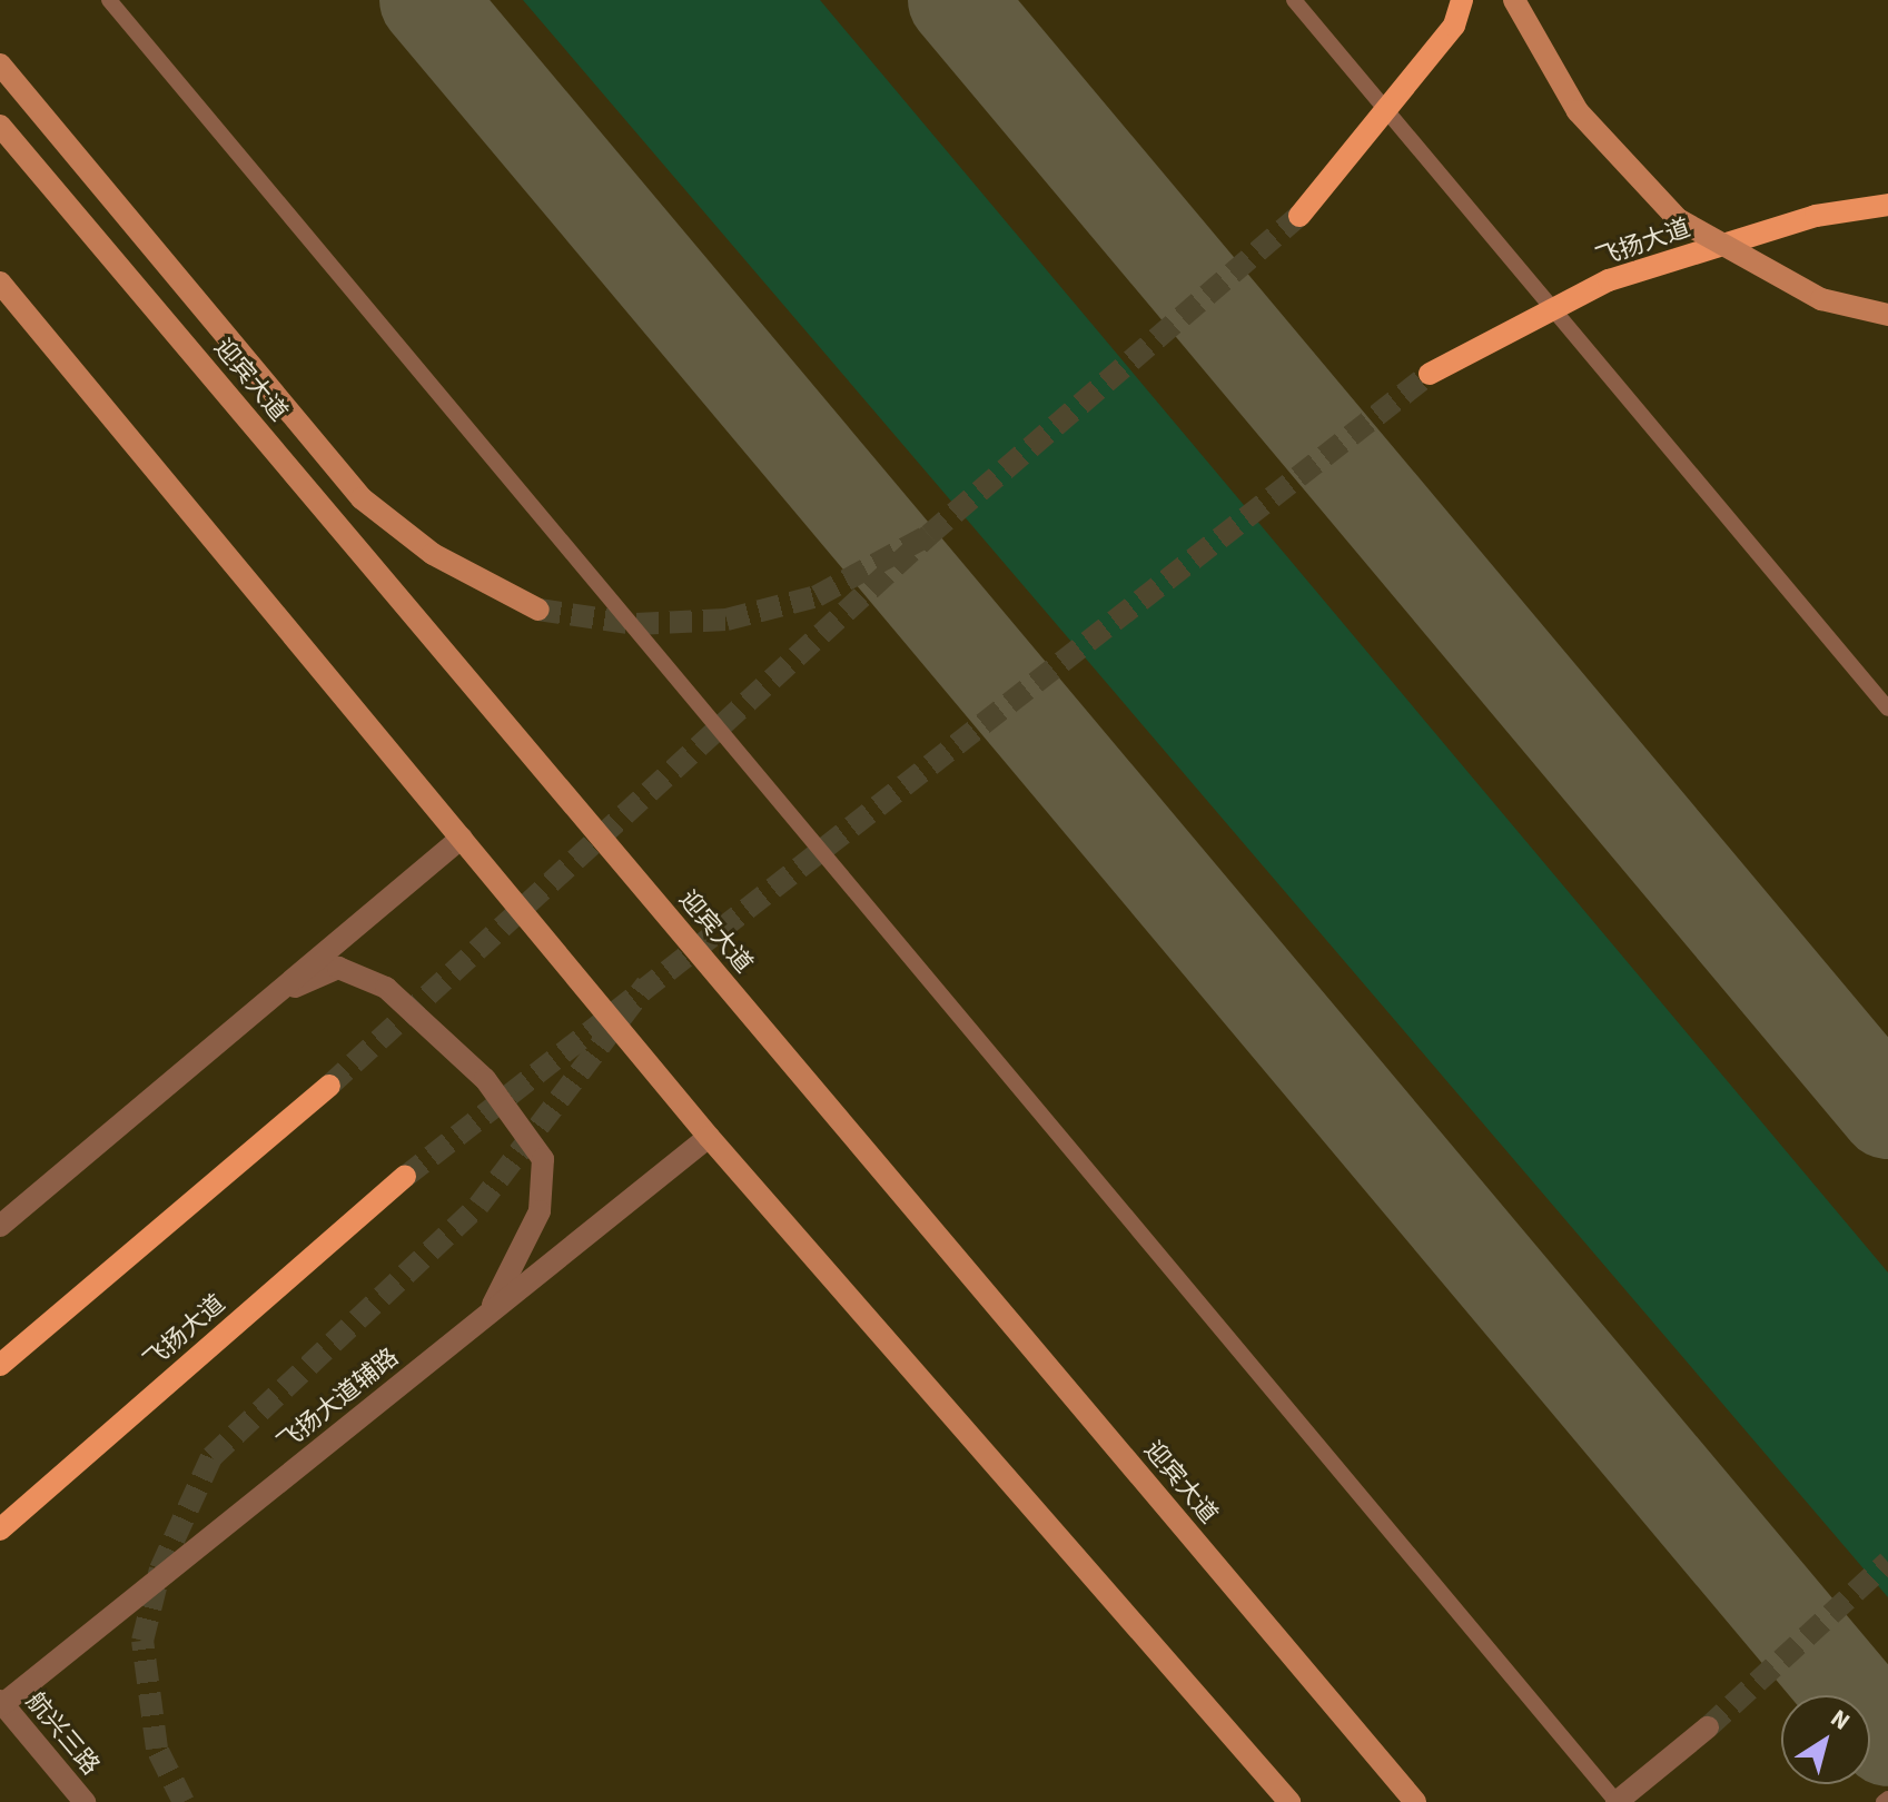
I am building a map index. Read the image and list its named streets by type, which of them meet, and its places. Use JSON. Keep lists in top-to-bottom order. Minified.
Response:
{"streets":{"main road":["飞扬大道","迎宾大道"],"street":["飞扬大道辅路","航兴三路"]},"crossings":[["飞扬大道辅路","航兴三路"]],"north":"top right"}
